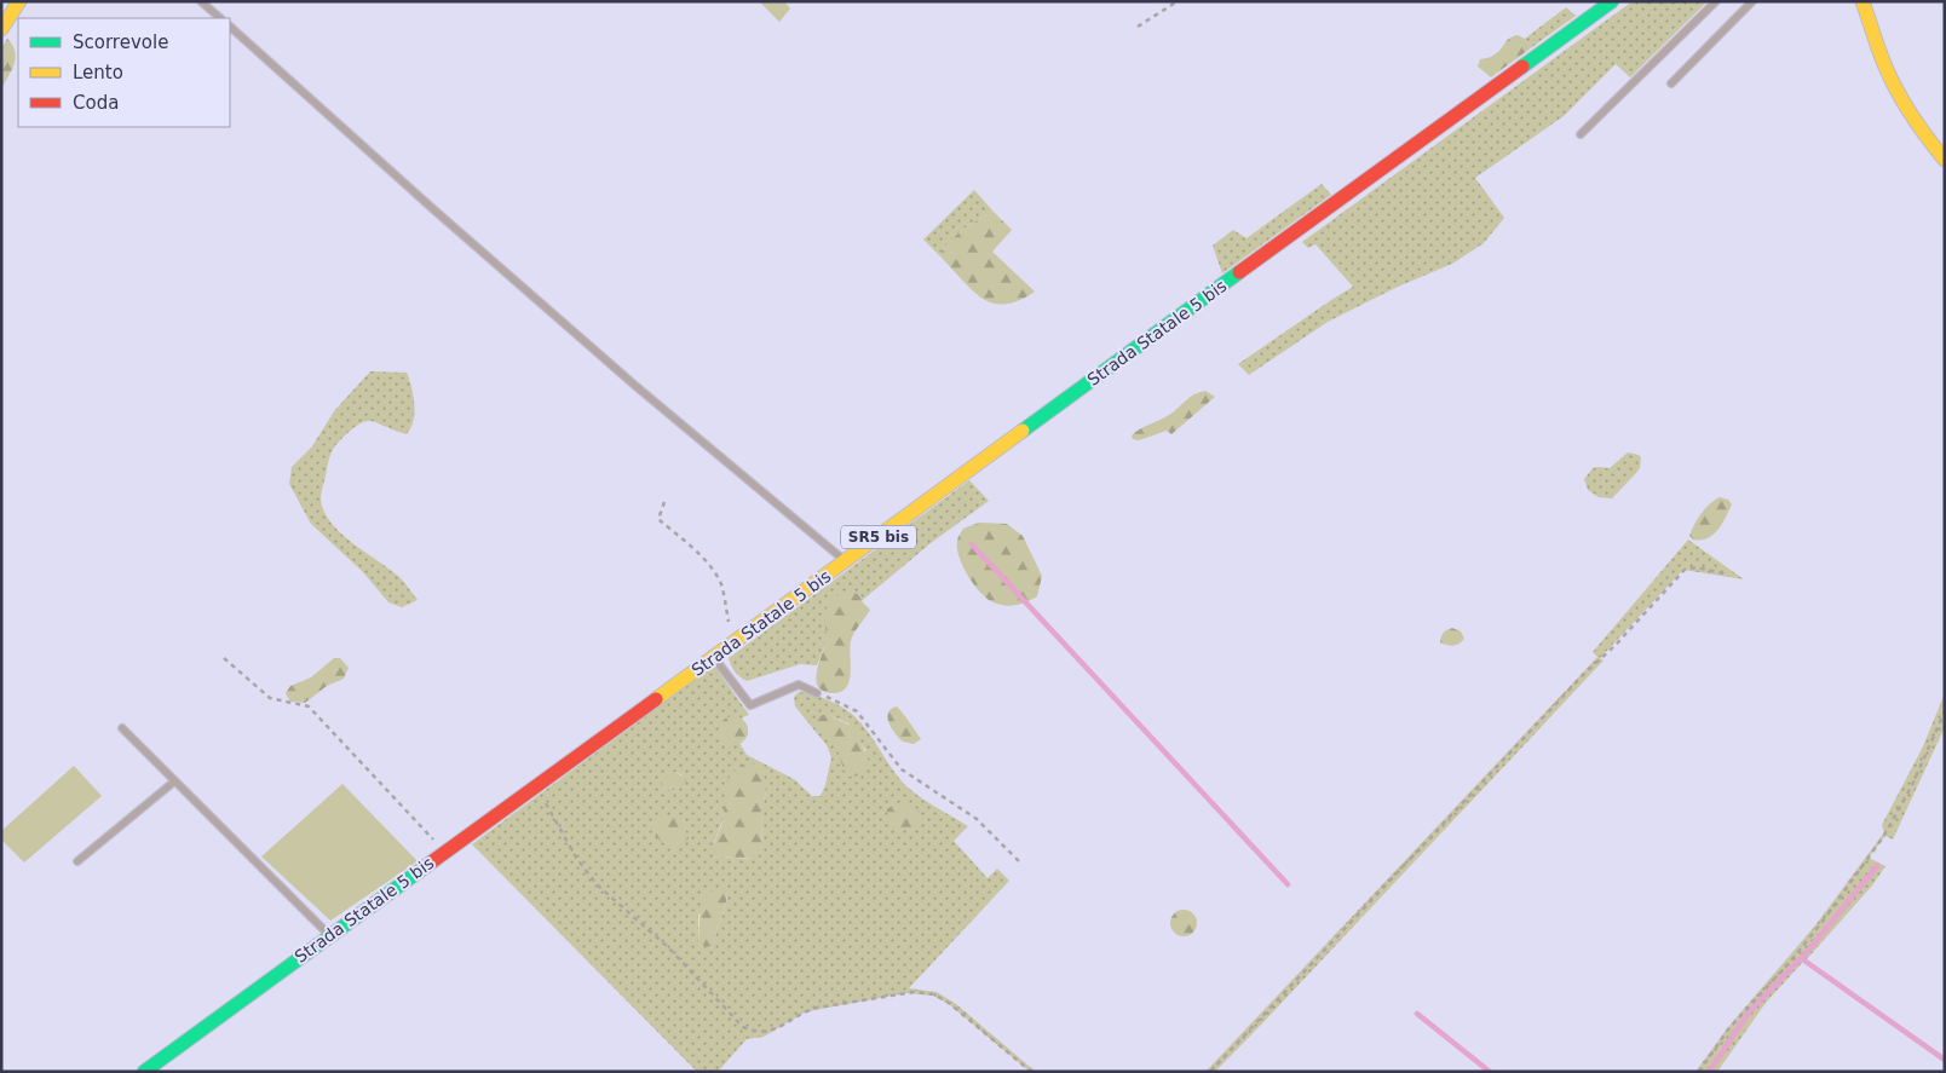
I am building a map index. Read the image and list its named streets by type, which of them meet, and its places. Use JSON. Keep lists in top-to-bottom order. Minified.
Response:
{"streets":{"main road":["Strada Statale 5 bis","SR5 bis"]},"legend":["Scorrevole","Lento","Coda"]}
